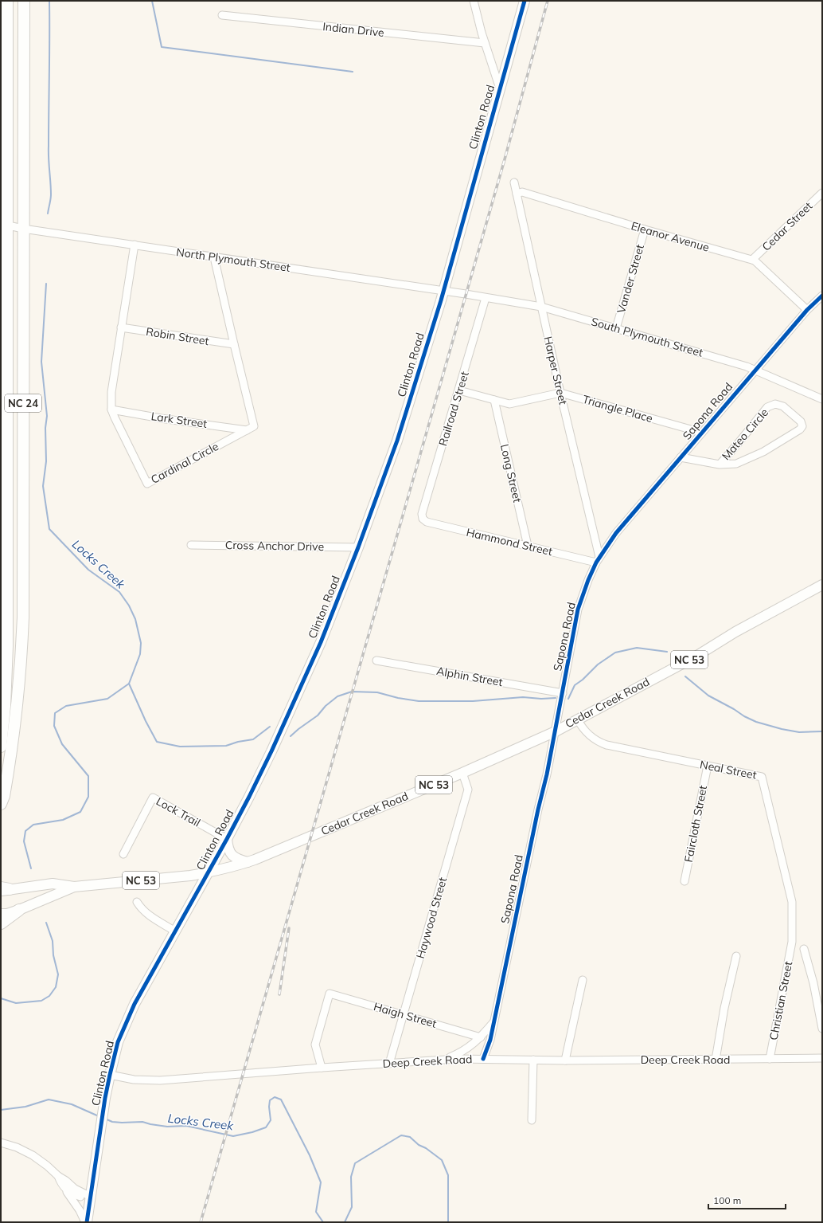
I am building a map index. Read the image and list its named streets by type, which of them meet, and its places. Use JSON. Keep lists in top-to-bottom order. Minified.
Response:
{"streets":{"highway":["NC 24"],"main road":["Clinton Road","NC 53","Cedar Creek Road"],"street":["Indian Drive","Cedar Street","Eleanor Avenue","North Plymouth Street","Vander Street","Robin Street","South Plymouth Street","Harper Street","Railroad Street","Triangle Place","Sapona Road","Lark Street","Mateo Circle","Cardinal Circle","Long Street","Hammond Street","Cross Anchor Drive","Alphin Street","Neal Street","Lock Trail","Faircloth Street","Haywood Street","Christian Street","Haigh Street","Deep Creek Road"]},"crossings":[["Clinton Road","North Plymouth Street"],["Clinton Road","Cross Anchor Drive"],["Clinton Road","Cedar Creek Road"],["Clinton Road","Lock Trail"],["Clinton Road","Deep Creek Road"],["Cedar Street","Eleanor Avenue"],["Eleanor Avenue","Vander Street"],["Eleanor Avenue","Harper Street"],["Eleanor Avenue","Sapona Road"],["North Plymouth Street","South Plymouth Street"],["North Plymouth Street","NC 24"],["North Plymouth Street","Cardinal Circle"],["Vander Street","South Plymouth Street"],["Robin Street","Cardinal Circle"],["South Plymouth Street","Harper Street"],["South Plymouth Street","Railroad Street"],["South Plymouth Street","Sapona Road"],["Harper Street","Triangle Place"],["Harper Street","Sapona Road"],["Harper Street","Hammond Street"],["Railroad Street","Triangle Place"],["Railroad Street","Hammond Street"],["Triangle Place","Sapona Road"],["Triangle Place","Long Street"],["Sapona Road","Mateo Circle"],["Sapona Road","Hammond Street"],["Sapona Road","Alphin Street"],["Sapona Road","Cedar Creek Road"],["Sapona Road","Deep Creek Road"],["Lark Street","Cardinal Circle"],["Long Street","Hammond Street"],["Cedar Creek Road","Neal Street"],["Cedar Creek Road","Haywood Street"],["Neal Street","Faircloth Street"],["Neal Street","Christian Street"],["Haywood Street","Haigh Street"],["Haywood Street","Deep Creek Road"],["Christian Street","Deep Creek Road"],["Haigh Street","Deep Creek Road"]],"water":["Locks Creek"],"scale_bar":"100 m"}
